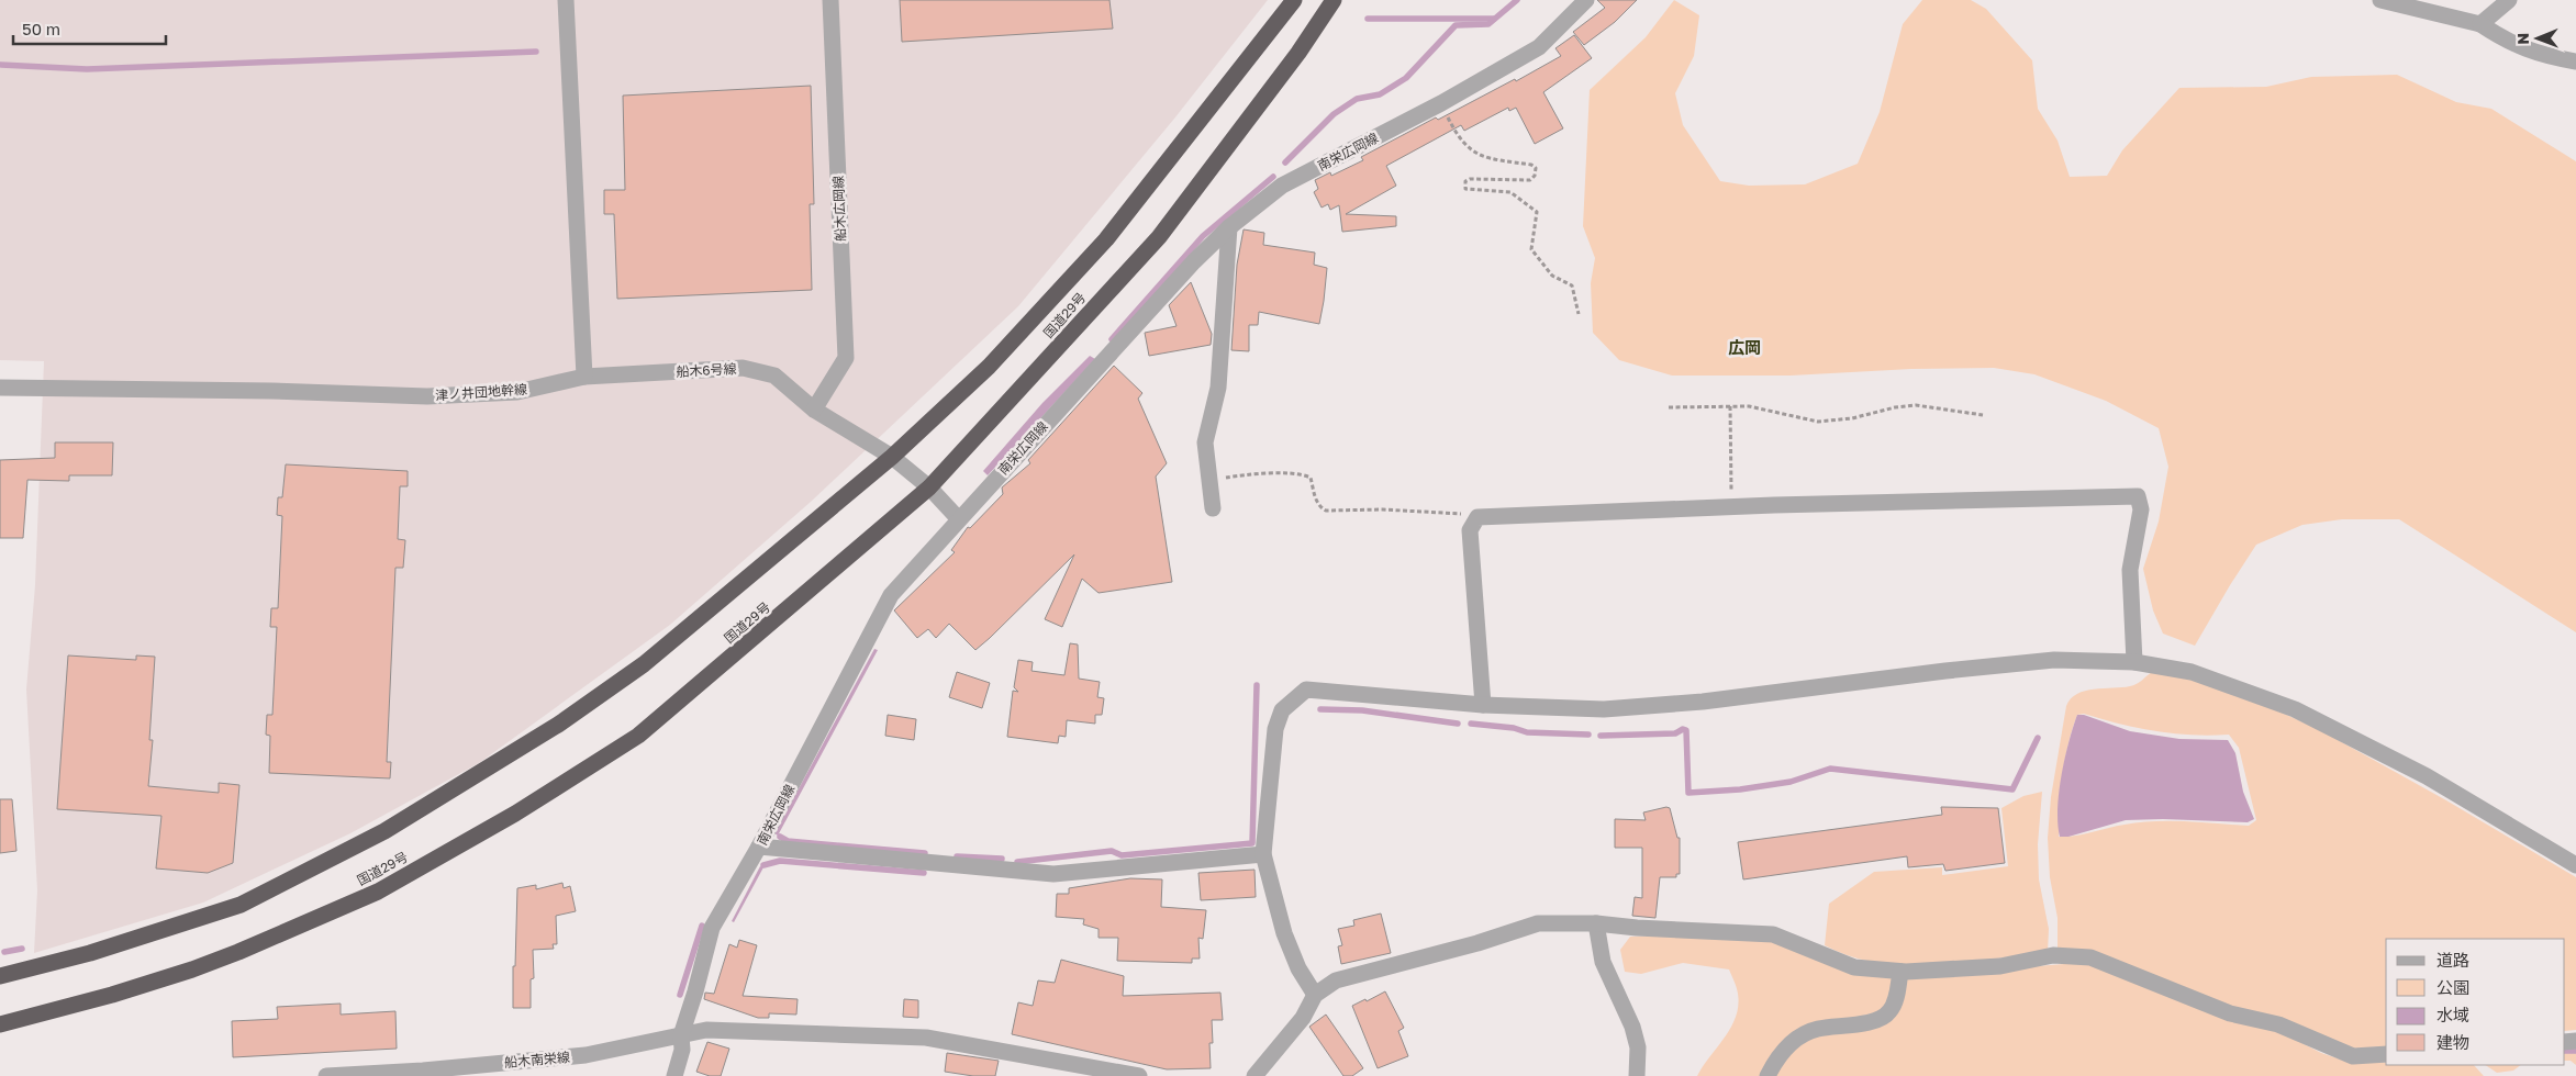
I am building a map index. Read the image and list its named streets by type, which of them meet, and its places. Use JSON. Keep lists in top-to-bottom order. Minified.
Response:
{"streets":{"highway":["国道29号"],"street":["南栄広岡線","船木広岡線","船木6号線","津ノ井団地幹線","船木南栄線"]},"crossings":[["南栄広岡線","船木6号線"],["南栄広岡線","船木南栄線"],["船木広岡線","船木6号線"],["国道29号","船木6号線"],["船木6号線","津ノ井団地幹線"]],"districts":["広岡"],"legend":["道路","公園","水域","建物"],"scale_bar":"50 m","north":"left"}
